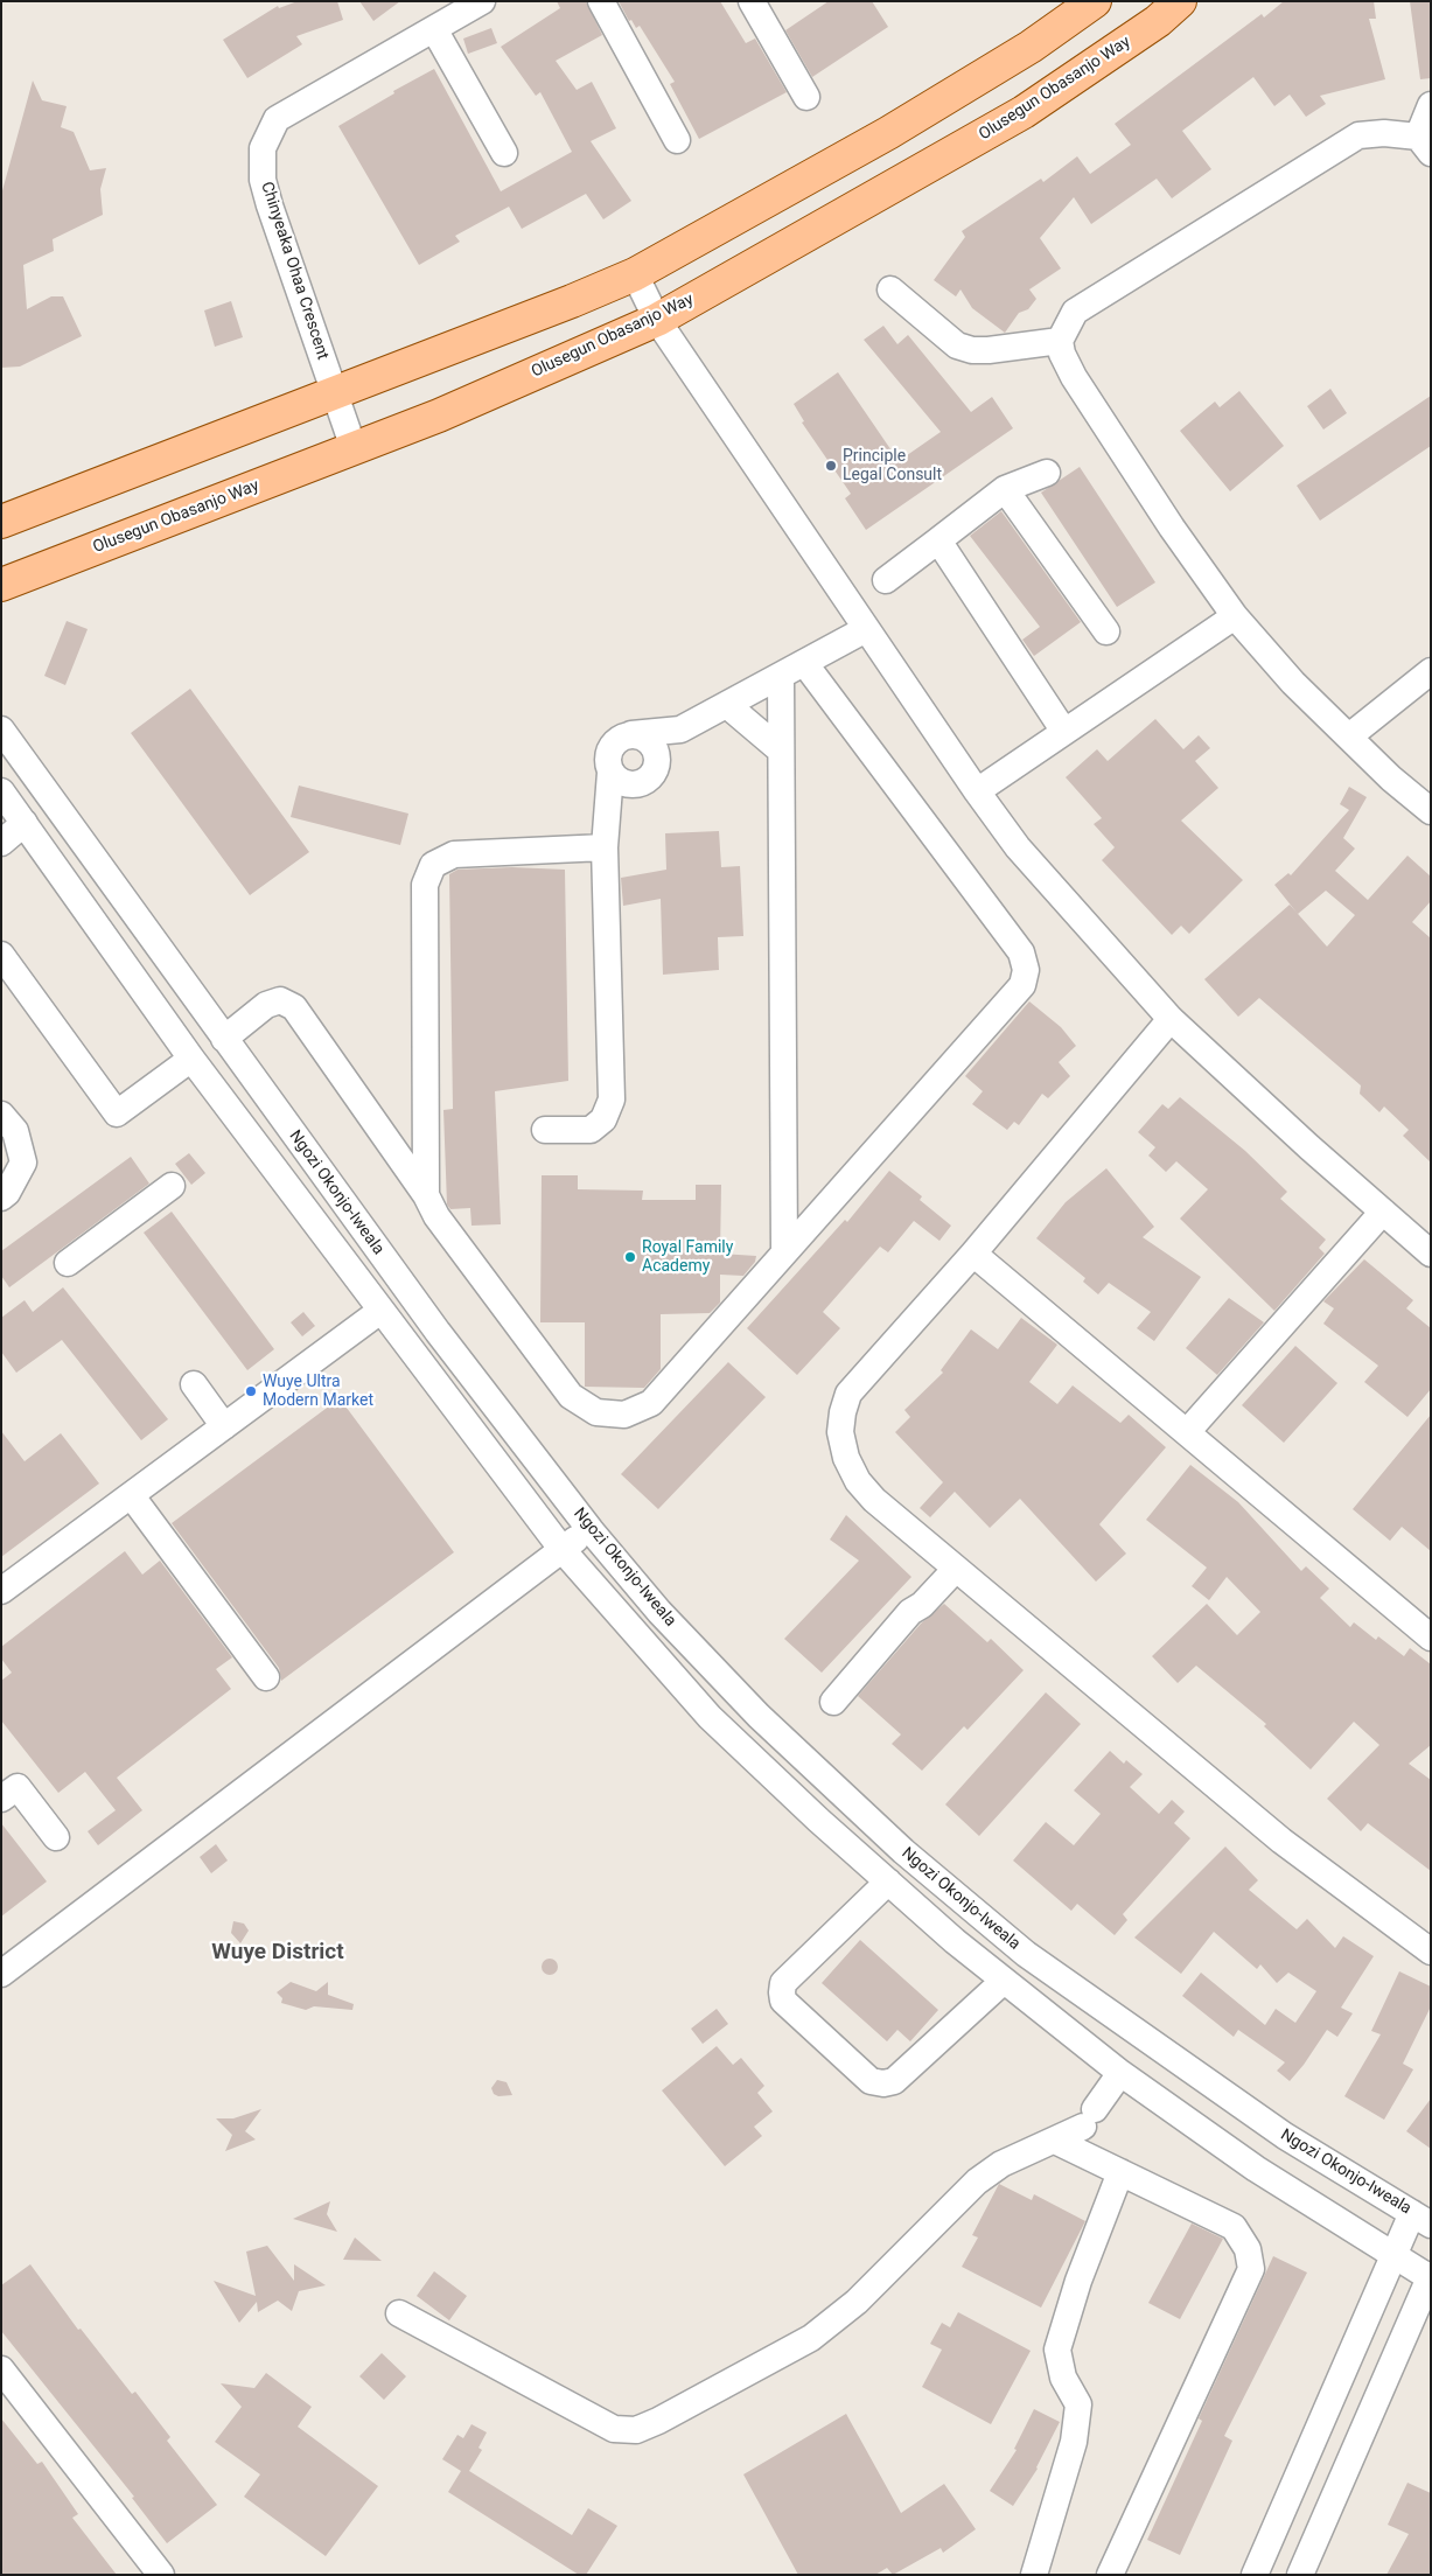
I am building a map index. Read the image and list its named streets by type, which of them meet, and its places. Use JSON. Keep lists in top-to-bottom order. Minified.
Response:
{"streets":{"main road":["Olusegun Obasanjo Way"],"street":["Chinyeaka Ohaa Crescent","Ngozi Okonjo-Iweala"]},"crossings":[["Olusegun Obasanjo Way","Chinyeaka Ohaa Crescent"]],"districts":["Wuye District"],"places":["Principle Legal Consult","Royal Family Academy","Wuye Ultra Modern Market"]}
